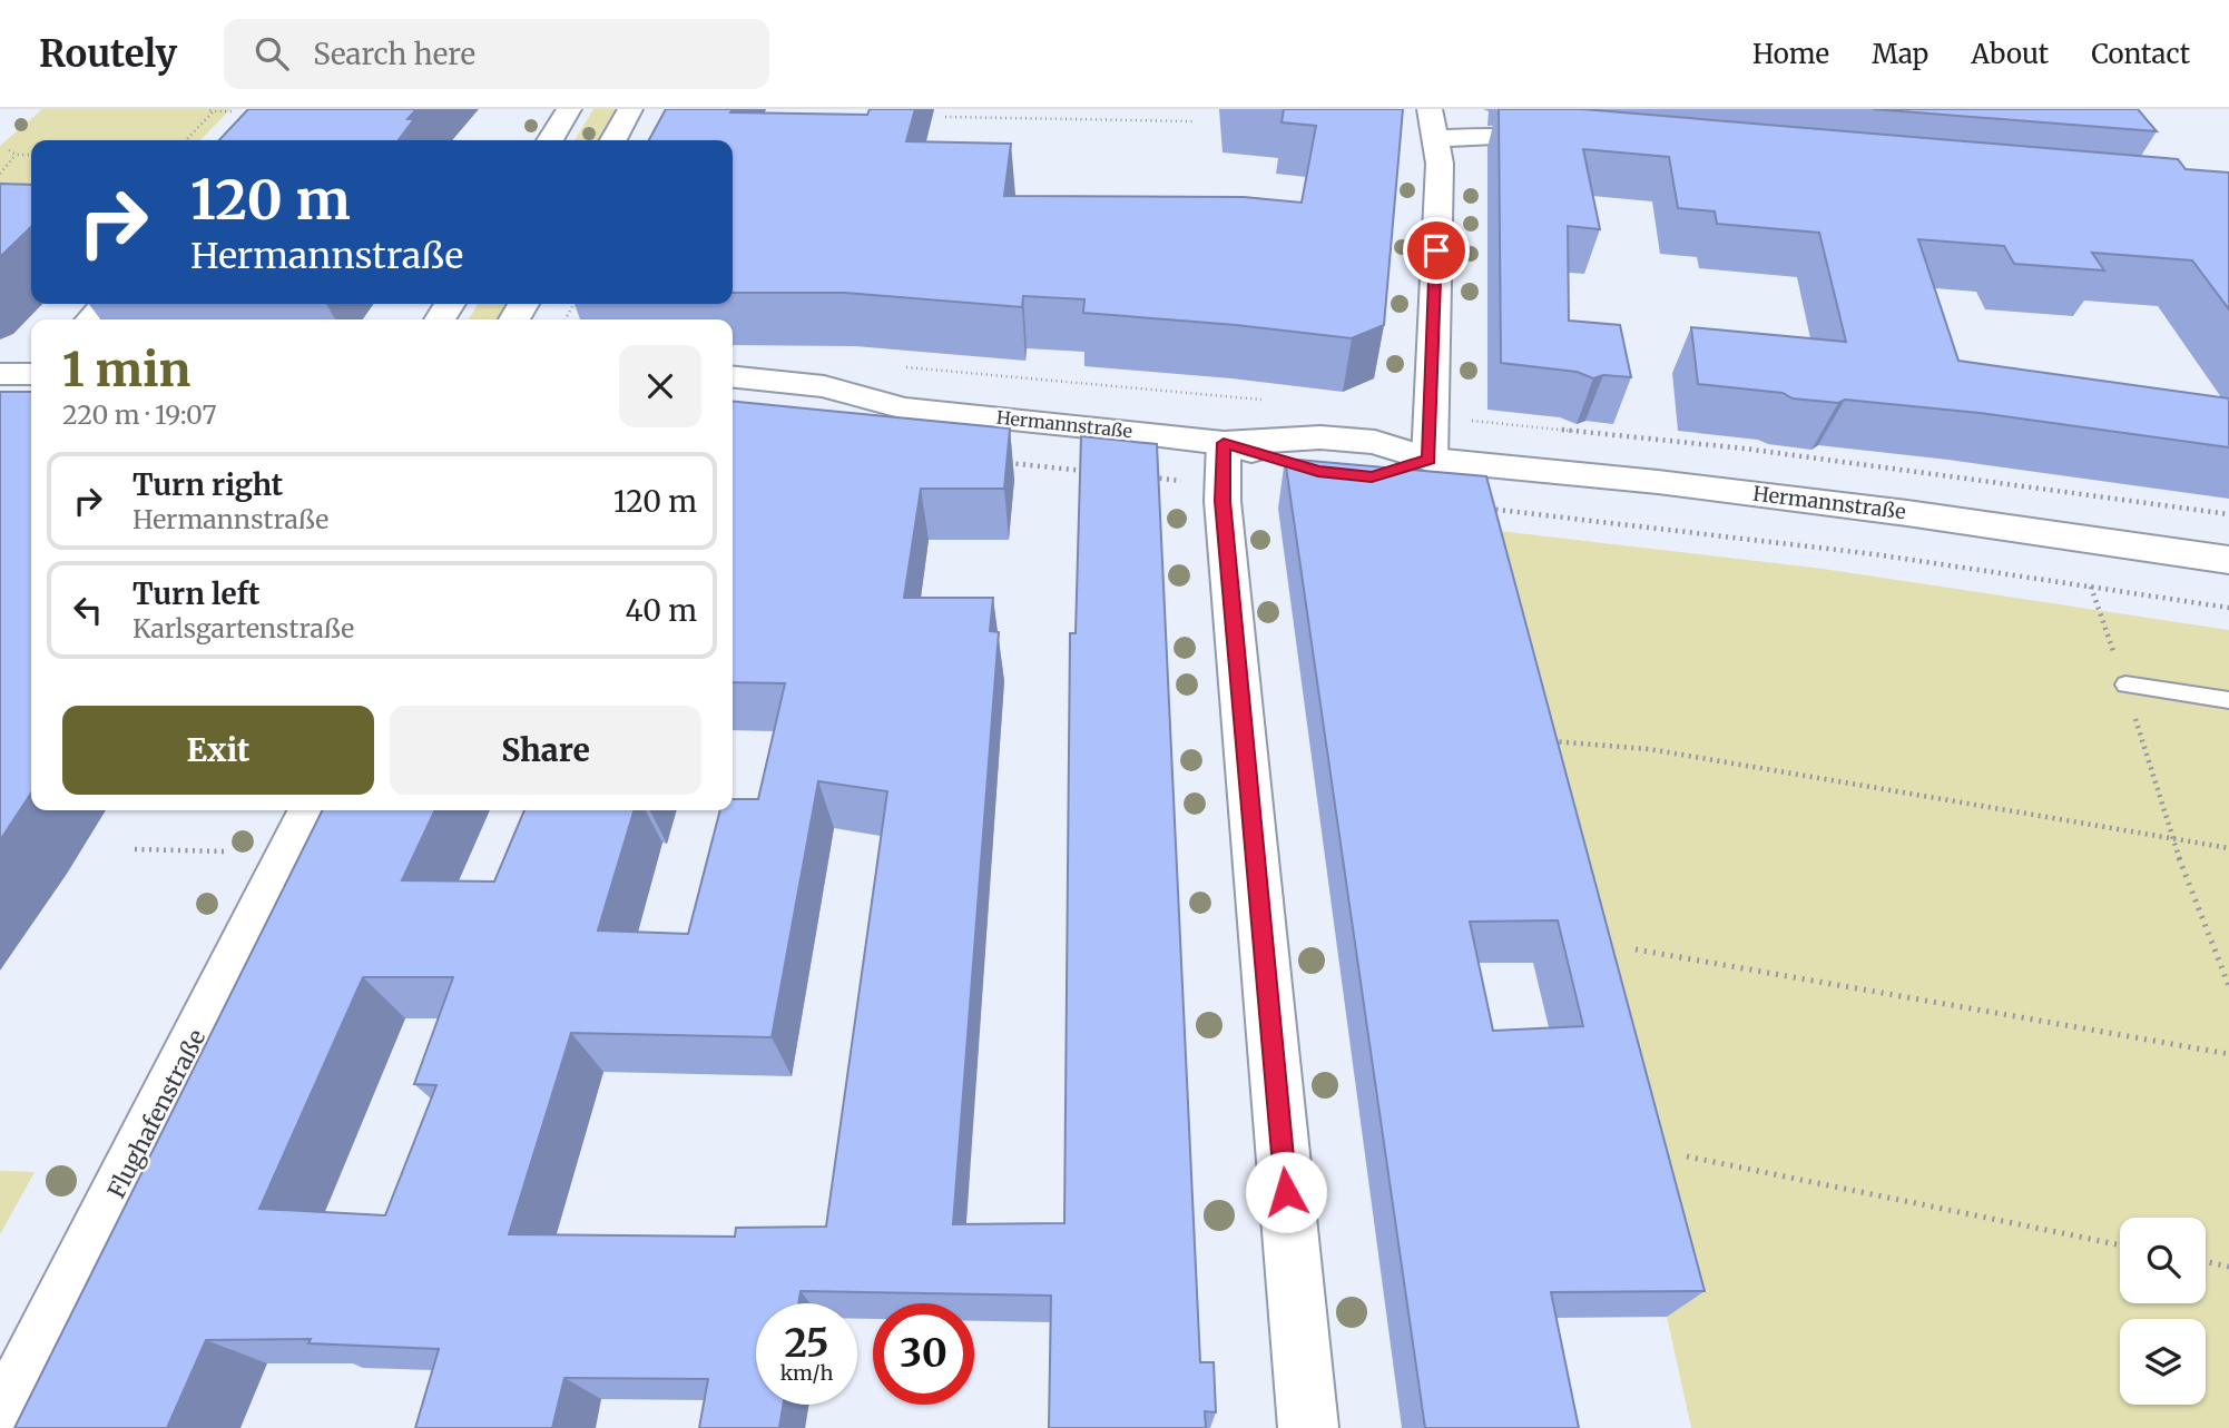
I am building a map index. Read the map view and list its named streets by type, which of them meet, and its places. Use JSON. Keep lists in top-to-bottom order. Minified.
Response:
{"streets":{"street":["Hermannstraße","Flughafenstraße"]},"page":{"header":"Routely","search":"Search here","nav":["Home","Map","About","Contact"],"turn":["120 m","Hermannstraße"],"heading":["1 min","220 m · 19:07"],"list":[{"name":"Turn right","note":"Hermannstraße","value":"120 m"},{"name":"Turn left","note":"Karlsgartenstraße","value":"40 m"}],"buttons":["Exit","Share"],"speed":"25 km/h","limit":"30"}}
